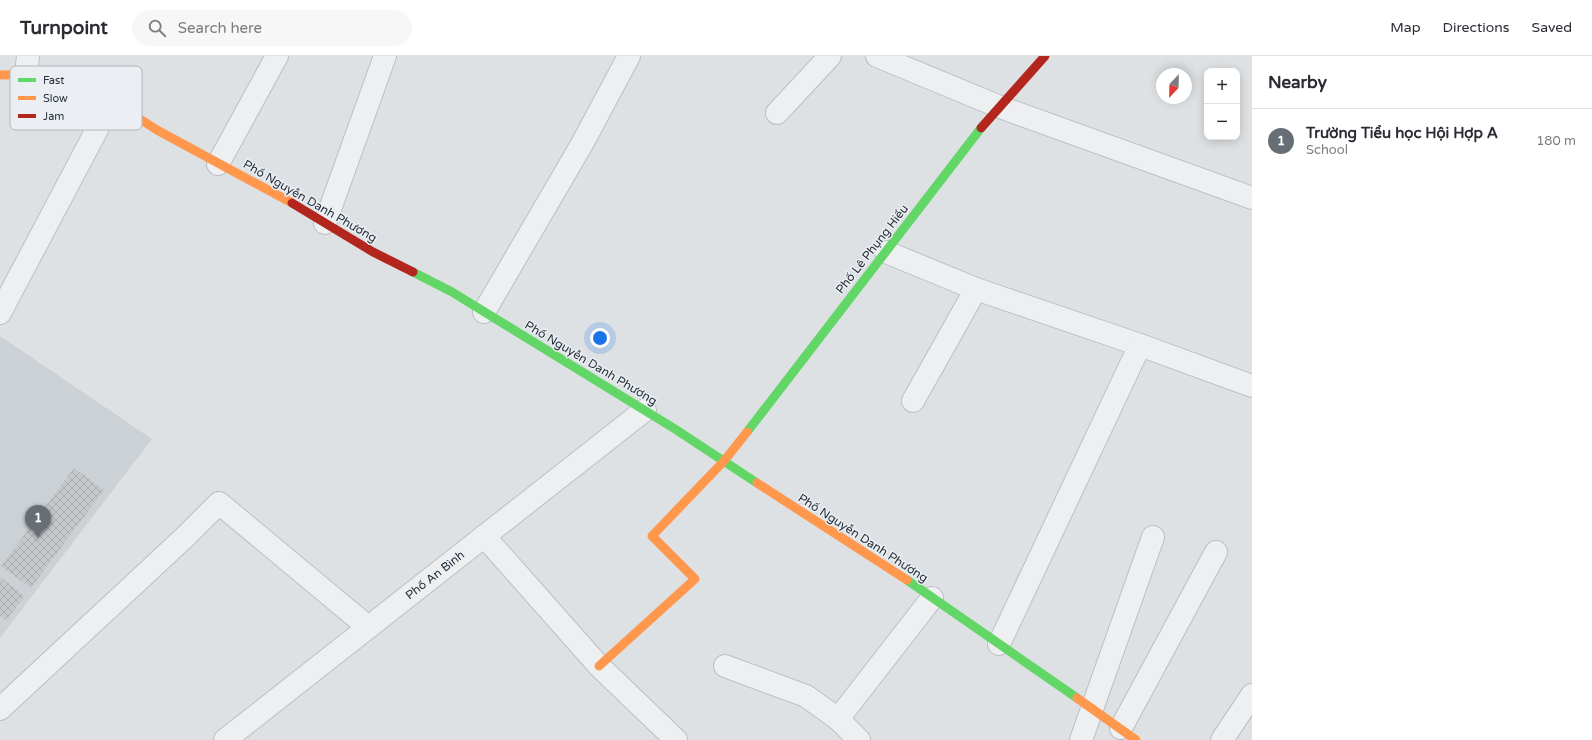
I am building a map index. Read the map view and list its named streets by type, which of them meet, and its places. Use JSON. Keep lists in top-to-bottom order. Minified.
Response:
{"streets":{"street":["Phố Nguyễn Danh Phương","Phố Lê Phụng Hiểu","Phố An Bình"]},"crossings":[["Phố Nguyễn Danh Phương","Phố Lê Phụng Hiểu"],["Phố Nguyễn Danh Phương","Phố An Bình"]],"legend":["Fast","Slow","Jam"],"north":"bottom","page":{"header":"Turnpoint","search":"Search here","nav":["Map","Directions","Saved"],"heading":"Nearby","map_buttons":["+","−"],"list":[{"mark":"1","name":"Trường Tiểu học Hội Hợp A","note":"School","value":"180 m"}],"pins":"1"}}
